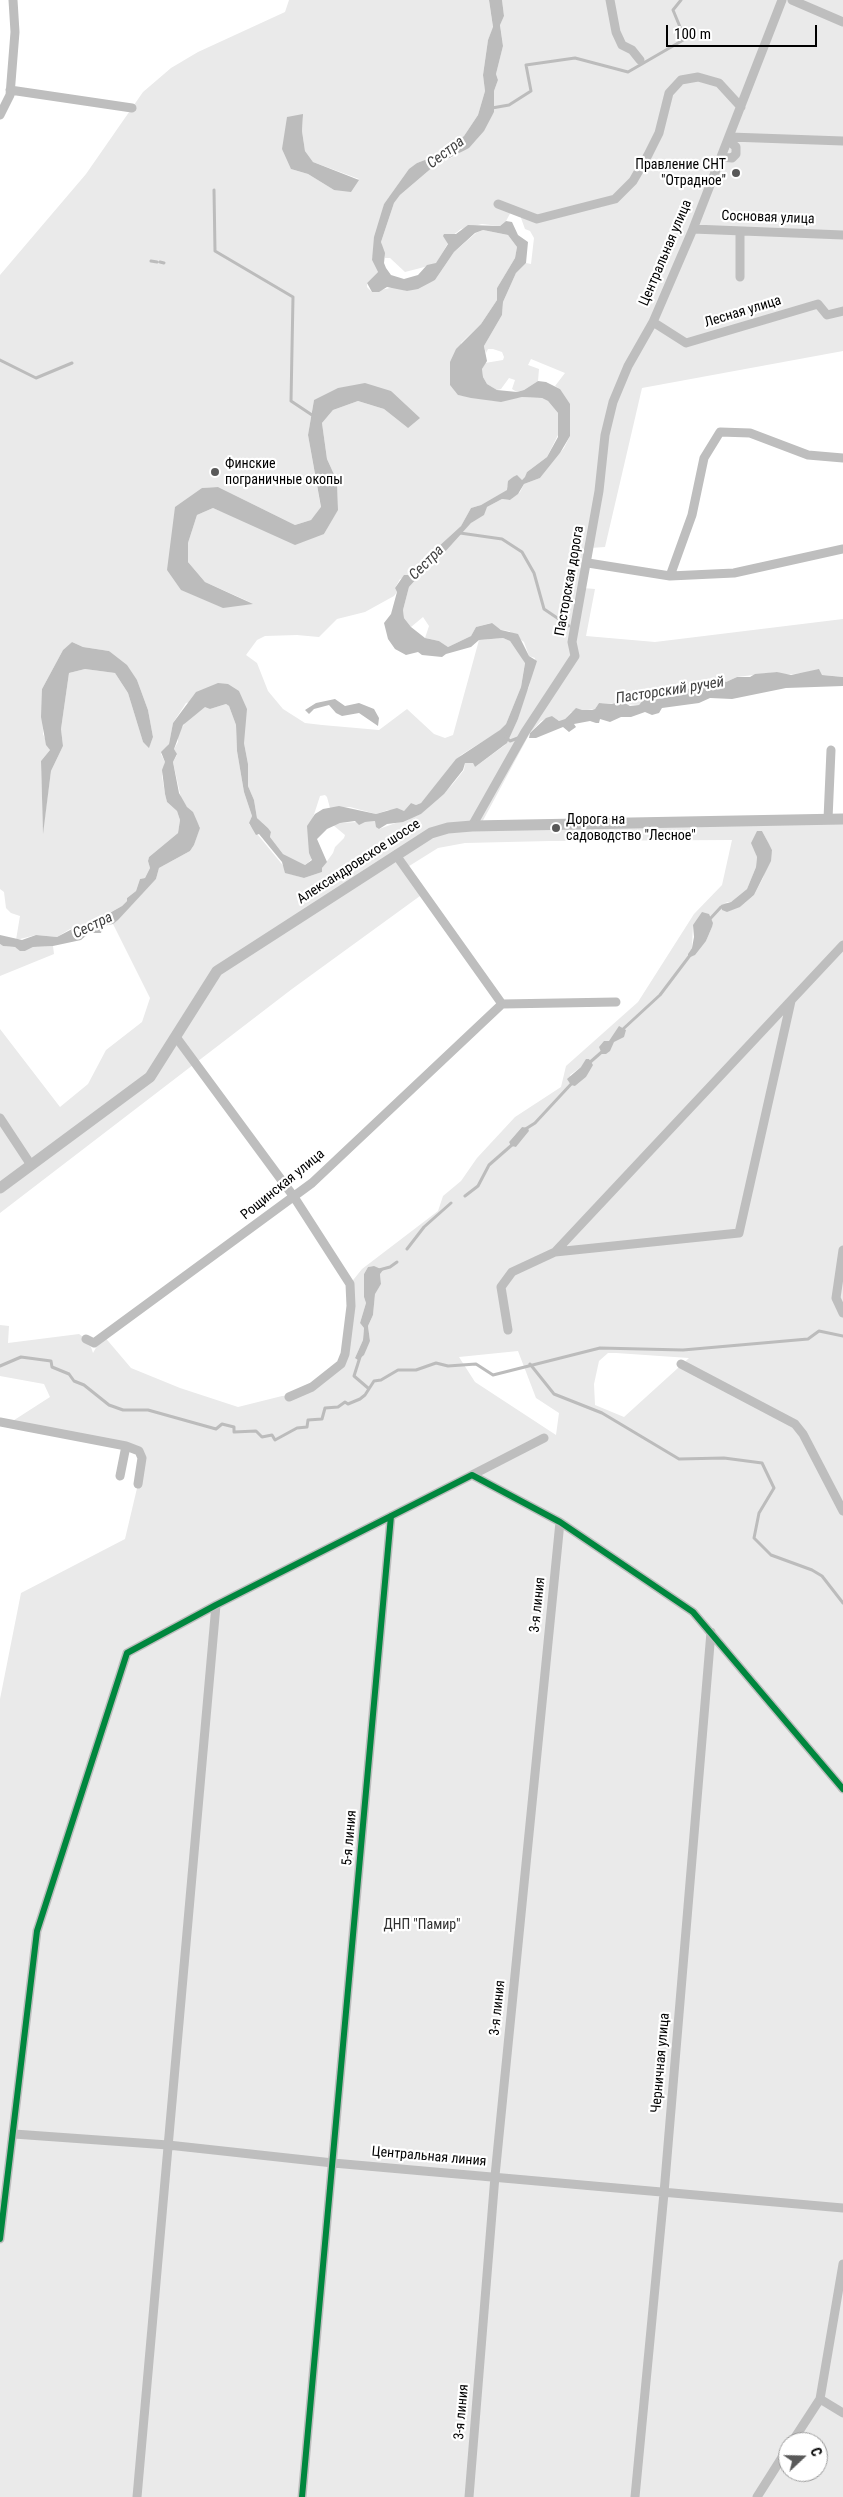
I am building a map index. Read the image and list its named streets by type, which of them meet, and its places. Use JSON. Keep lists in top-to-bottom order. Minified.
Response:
{"streets":{"street":["Сосновая улица","Центральная улица","Лесная улица","Пасторская дорога","Александровское шоссе","Рощинская улица","3-я линия","5-я линия","Черничная улица","Центральная линия"]},"crossings":[["Сосновая улица","Центральная улица"],["Центральная улица","Лесная улица"],["Центральная улица","Пасторская дорога"],["Пасторская дорога","Александровское шоссе"],["3-я линия","Центральная линия"],["5-я линия","Центральная линия"],["Черничная улица","Центральная линия"]],"water":["Сестра","Пасторский ручей"],"parks":["ДНП \"Памир\""],"places":["Правление СНТ \"Отрадное\"","Финские пограничные окопы","Дорога на садоводство \"Лесное\""],"scale_bar":"100 m","north":"right"}
